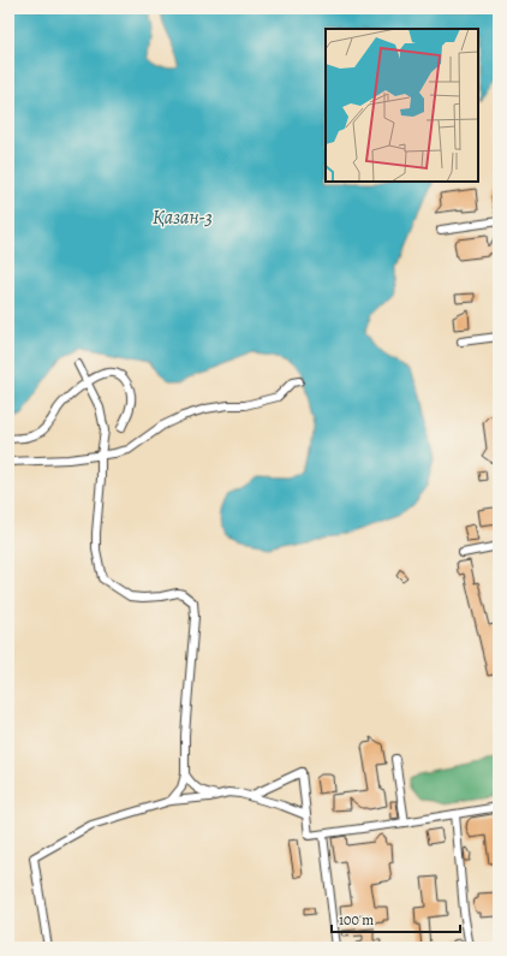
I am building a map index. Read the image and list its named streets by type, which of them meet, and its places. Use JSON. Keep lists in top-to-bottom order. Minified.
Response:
{"water":["Қазан-3"],"scale_bar":"100 m"}
